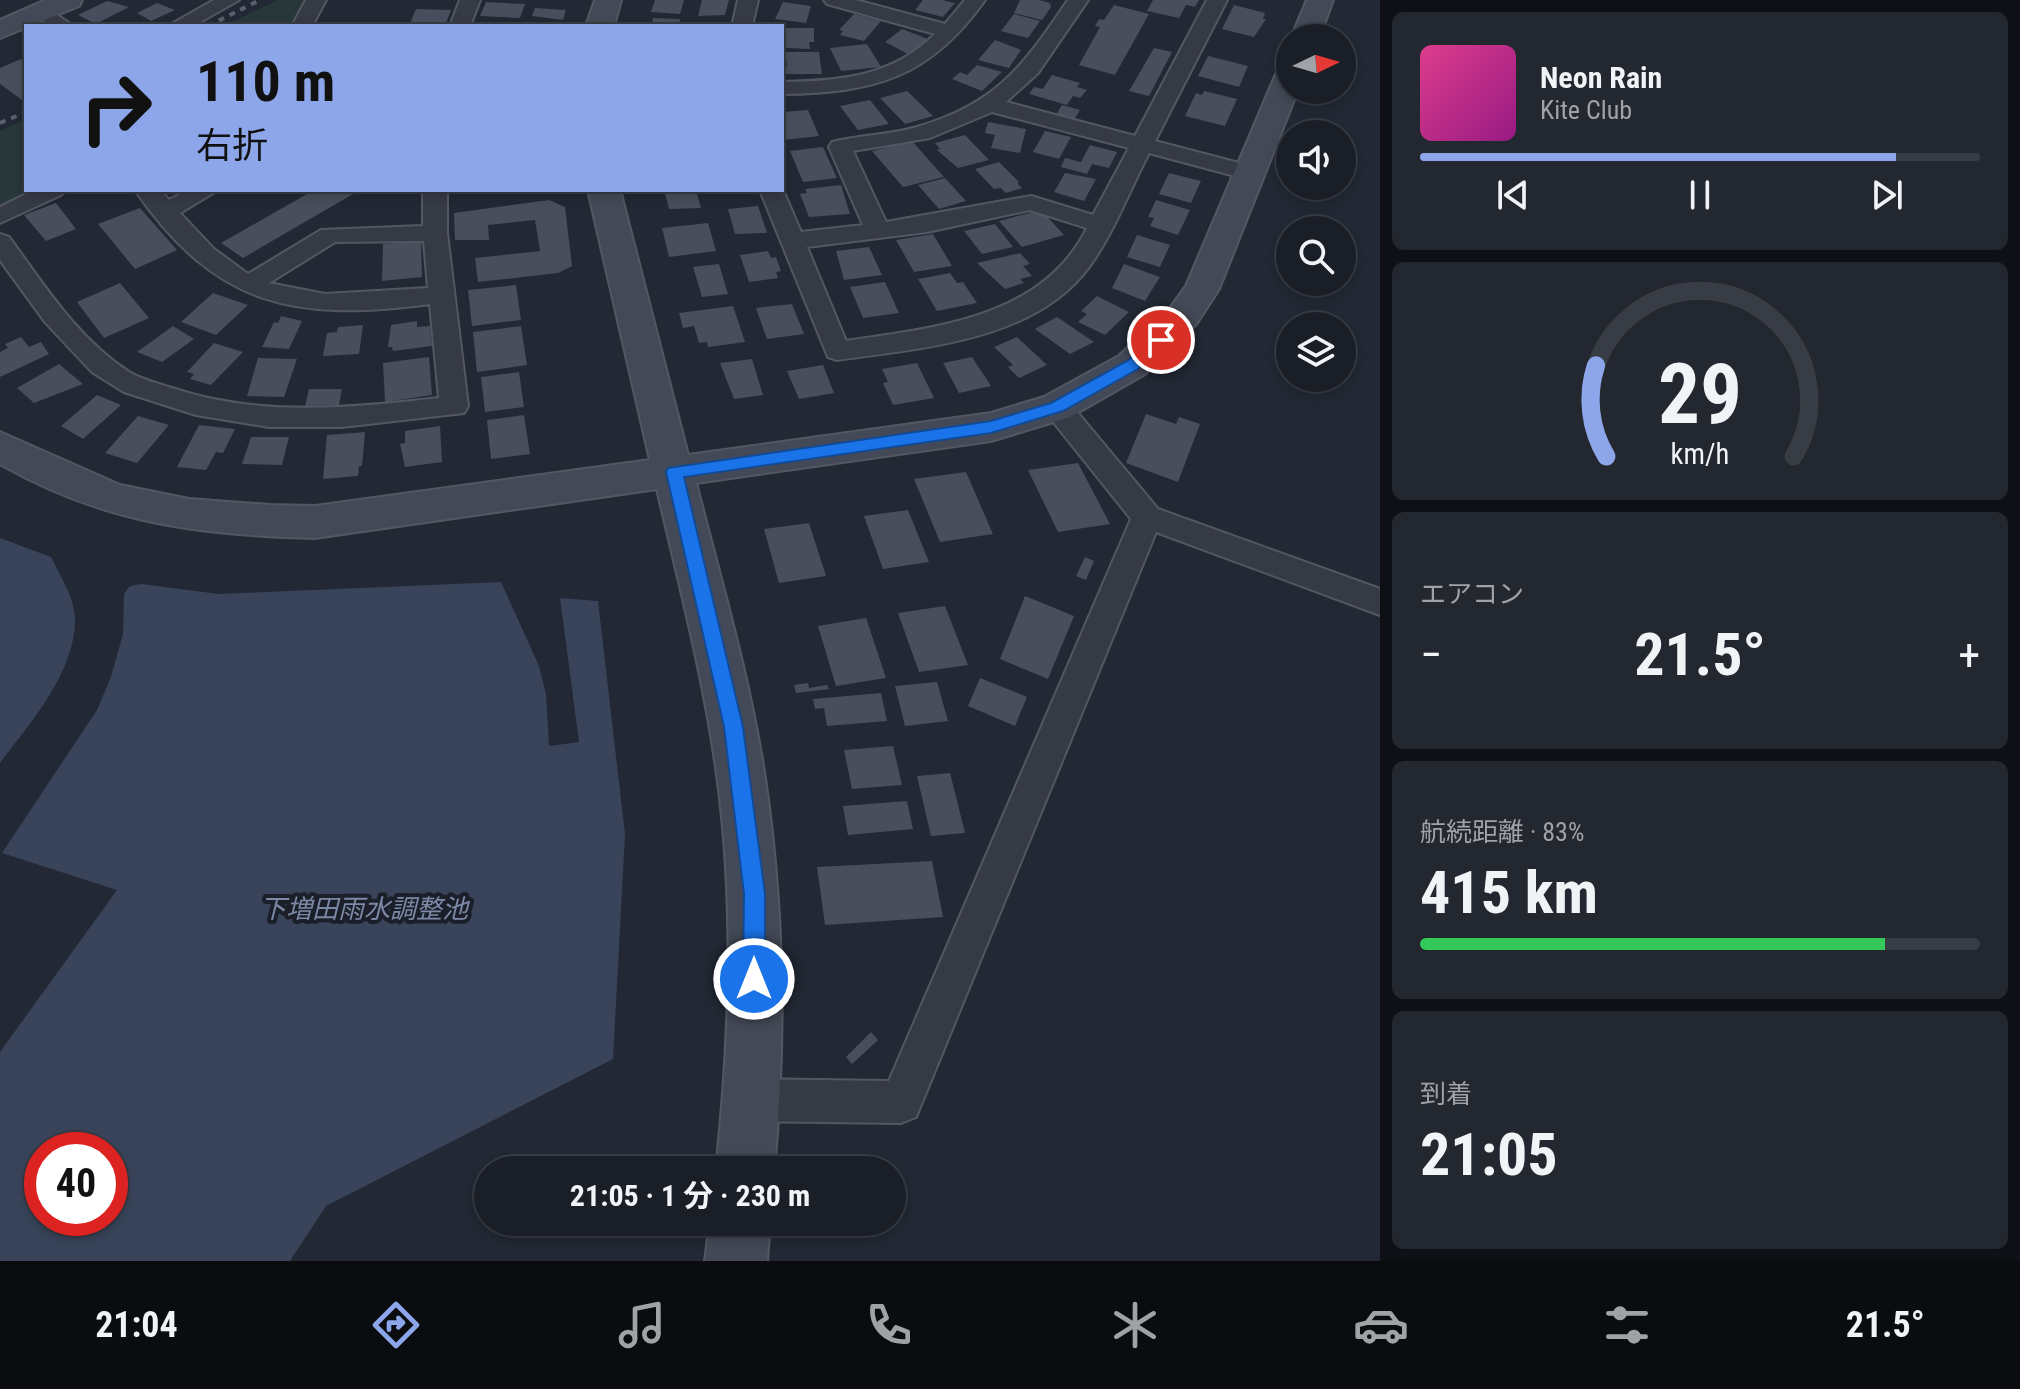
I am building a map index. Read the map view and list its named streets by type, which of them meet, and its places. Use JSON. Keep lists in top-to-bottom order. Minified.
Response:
{"water":["下増田雨水調整池"],"north":"right","page":{"turn":["110 m","右折"],"song":["Neon Rain","Kite Club"],"tile":["エアコン",["航続距離 · 83%","415 km"],["到着","21:05"]],"heat":["−","21.5°","+"],"limit":"40","trip":"21:05 · 1 分 · 230 m","tabs":["21:04","21.5°"],"gauge":["29","km/h"]}}
